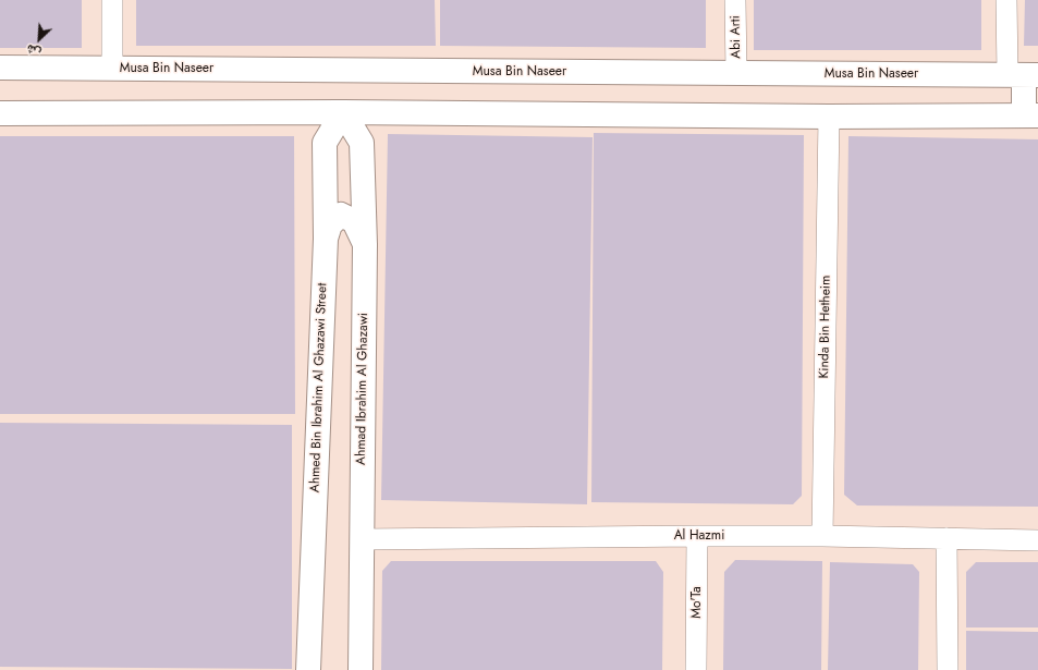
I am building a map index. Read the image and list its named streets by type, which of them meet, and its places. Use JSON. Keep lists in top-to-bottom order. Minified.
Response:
{"streets":{"street":["Abi Arti","Musa Bin Naseer","Kinda Bin Hetheim","Ahmed Bin Ibrahim Al Ghazawi Street","Ahmad Ibrahim Al Ghazawi","Al Hazmi","Mo'Ta"]},"crossings":[["Abi Arti","Musa Bin Naseer"],["Kinda Bin Hetheim","Al Hazmi"],["Ahmed Bin Ibrahim Al Ghazawi Street","Ahmad Ibrahim Al Ghazawi"],["Ahmad Ibrahim Al Ghazawi","Al Hazmi"],["Al Hazmi","Mo'Ta"]],"north":"bottom left"}
